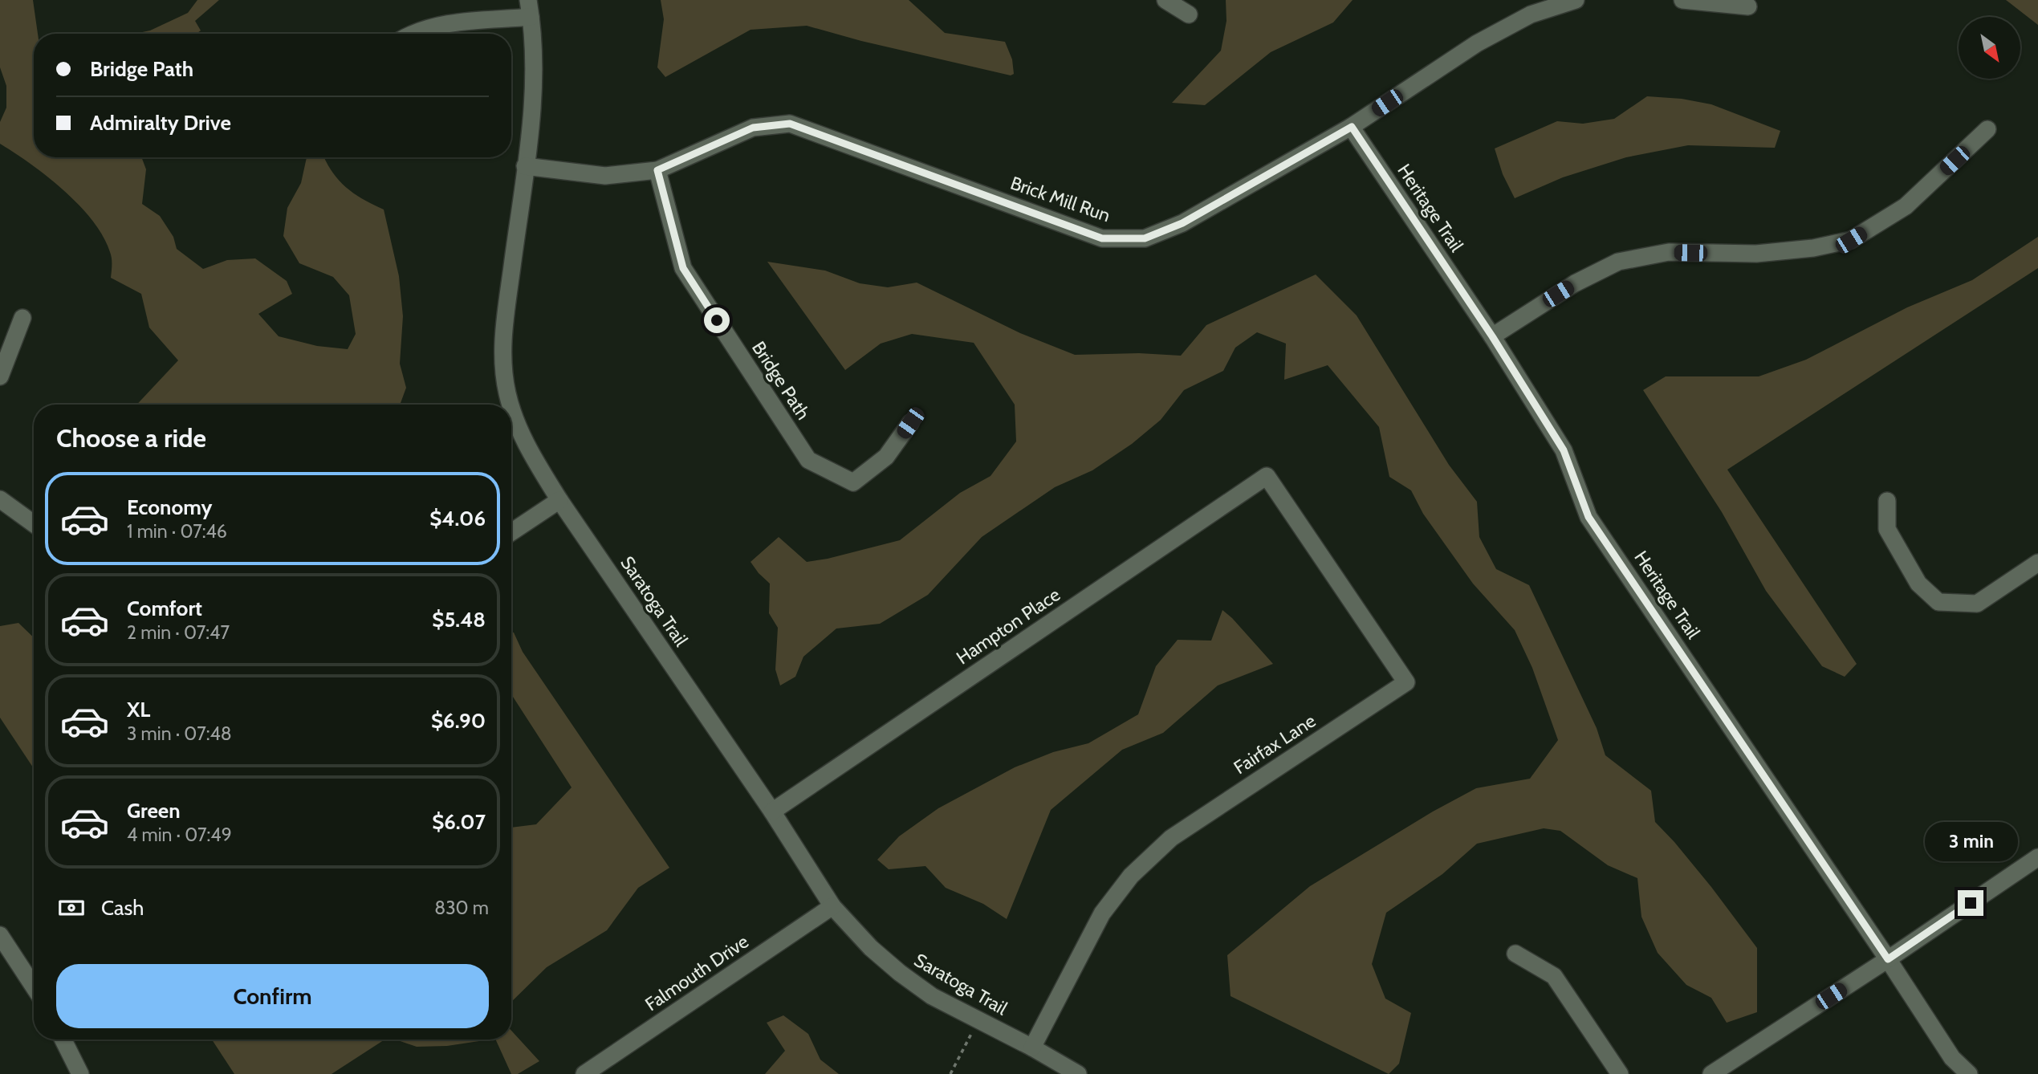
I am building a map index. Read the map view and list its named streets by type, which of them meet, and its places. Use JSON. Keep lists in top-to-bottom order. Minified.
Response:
{"streets":{"street":["Brick Mill Run","Heritage Trail","Bridge Path","Saratoga Trail","Hampton Place","Fairfax Lane","Falmouth Drive"]},"crossings":[["Brick Mill Run","Heritage Trail"],["Brick Mill Run","Bridge Path"],["Brick Mill Run","Saratoga Trail"],["Saratoga Trail","Hampton Place"],["Saratoga Trail","Fairfax Lane"],["Saratoga Trail","Falmouth Drive"],["Hampton Place","Fairfax Lane"]],"north":"bottom right","page":{"banner":["Bridge Path","Admiralty Drive"],"heading":"Choose a ride","list":[{"name":"Economy","note":"1 min · 07:46","value":"$4.06"},{"name":"Comfort","note":"2 min · 07:47","value":"$5.48"},{"name":"XL","note":"3 min · 07:48","value":"$6.90"},{"name":"Green","note":"4 min · 07:49","value":"$6.07"}],"bubble":"3 min","pay":["Cash","830 m"],"buttons":"Confirm"}}
